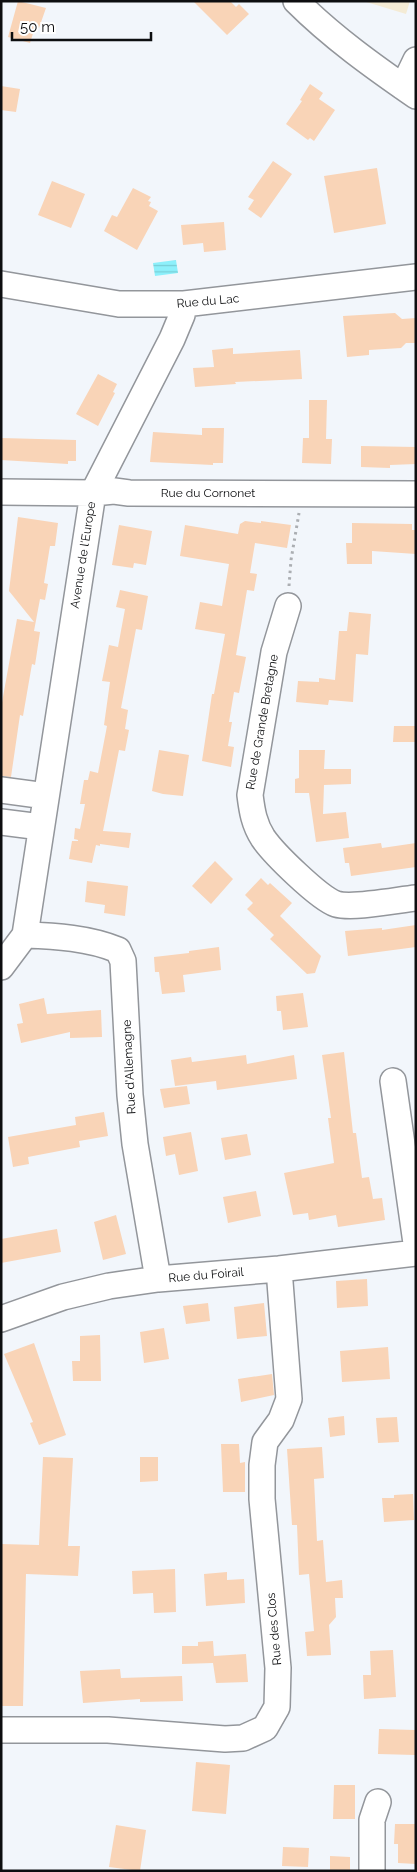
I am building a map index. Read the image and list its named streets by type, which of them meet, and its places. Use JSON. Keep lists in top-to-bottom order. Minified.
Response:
{"streets":{"street":["Rue du Lac","Rue du Cornonet","Avenue de l'Europe","Rue de Grande Bretagne","Rue d'Allemagne","Rue du Foirail","Rue des Clos"]},"crossings":[["Rue du Lac","Avenue de l'Europe"],["Rue du Cornonet","Avenue de l'Europe"],["Avenue de l'Europe","Rue d'Allemagne"],["Rue d'Allemagne","Rue du Foirail"],["Rue du Foirail","Rue des Clos"]],"scale_bar":"50 m"}
